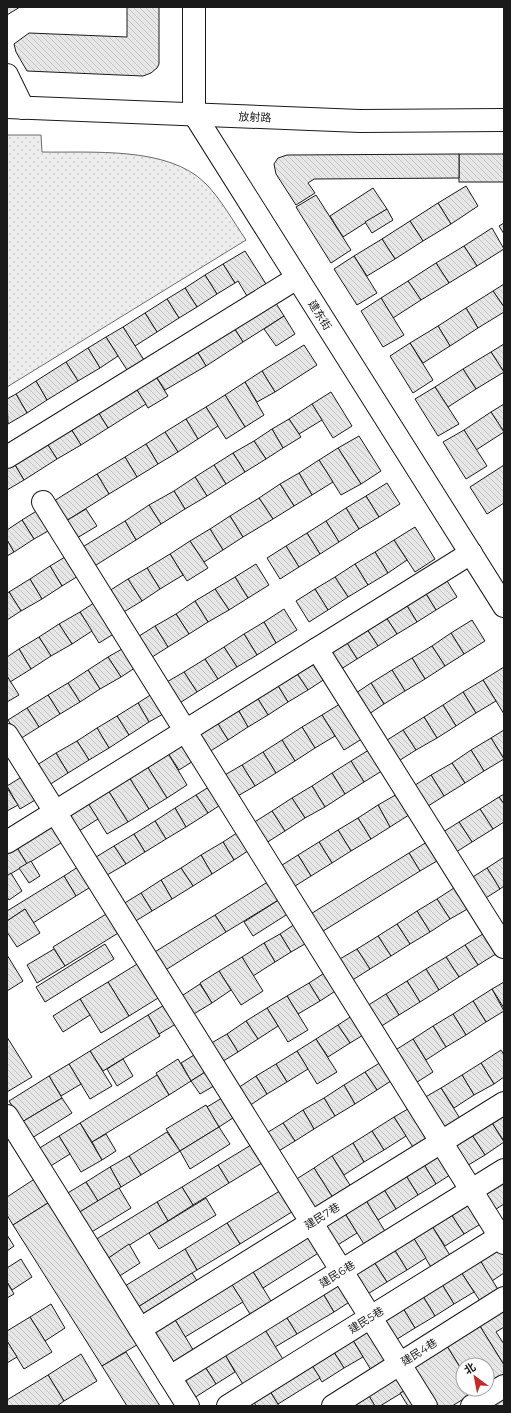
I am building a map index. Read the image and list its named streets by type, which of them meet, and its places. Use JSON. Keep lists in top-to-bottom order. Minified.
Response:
{"streets":{"street":["放射路","建东街","建民7巷","建民6巷","建民5巷","建民4巷"]},"crossings":[["放射路","建东街"]],"north":"top left"}
